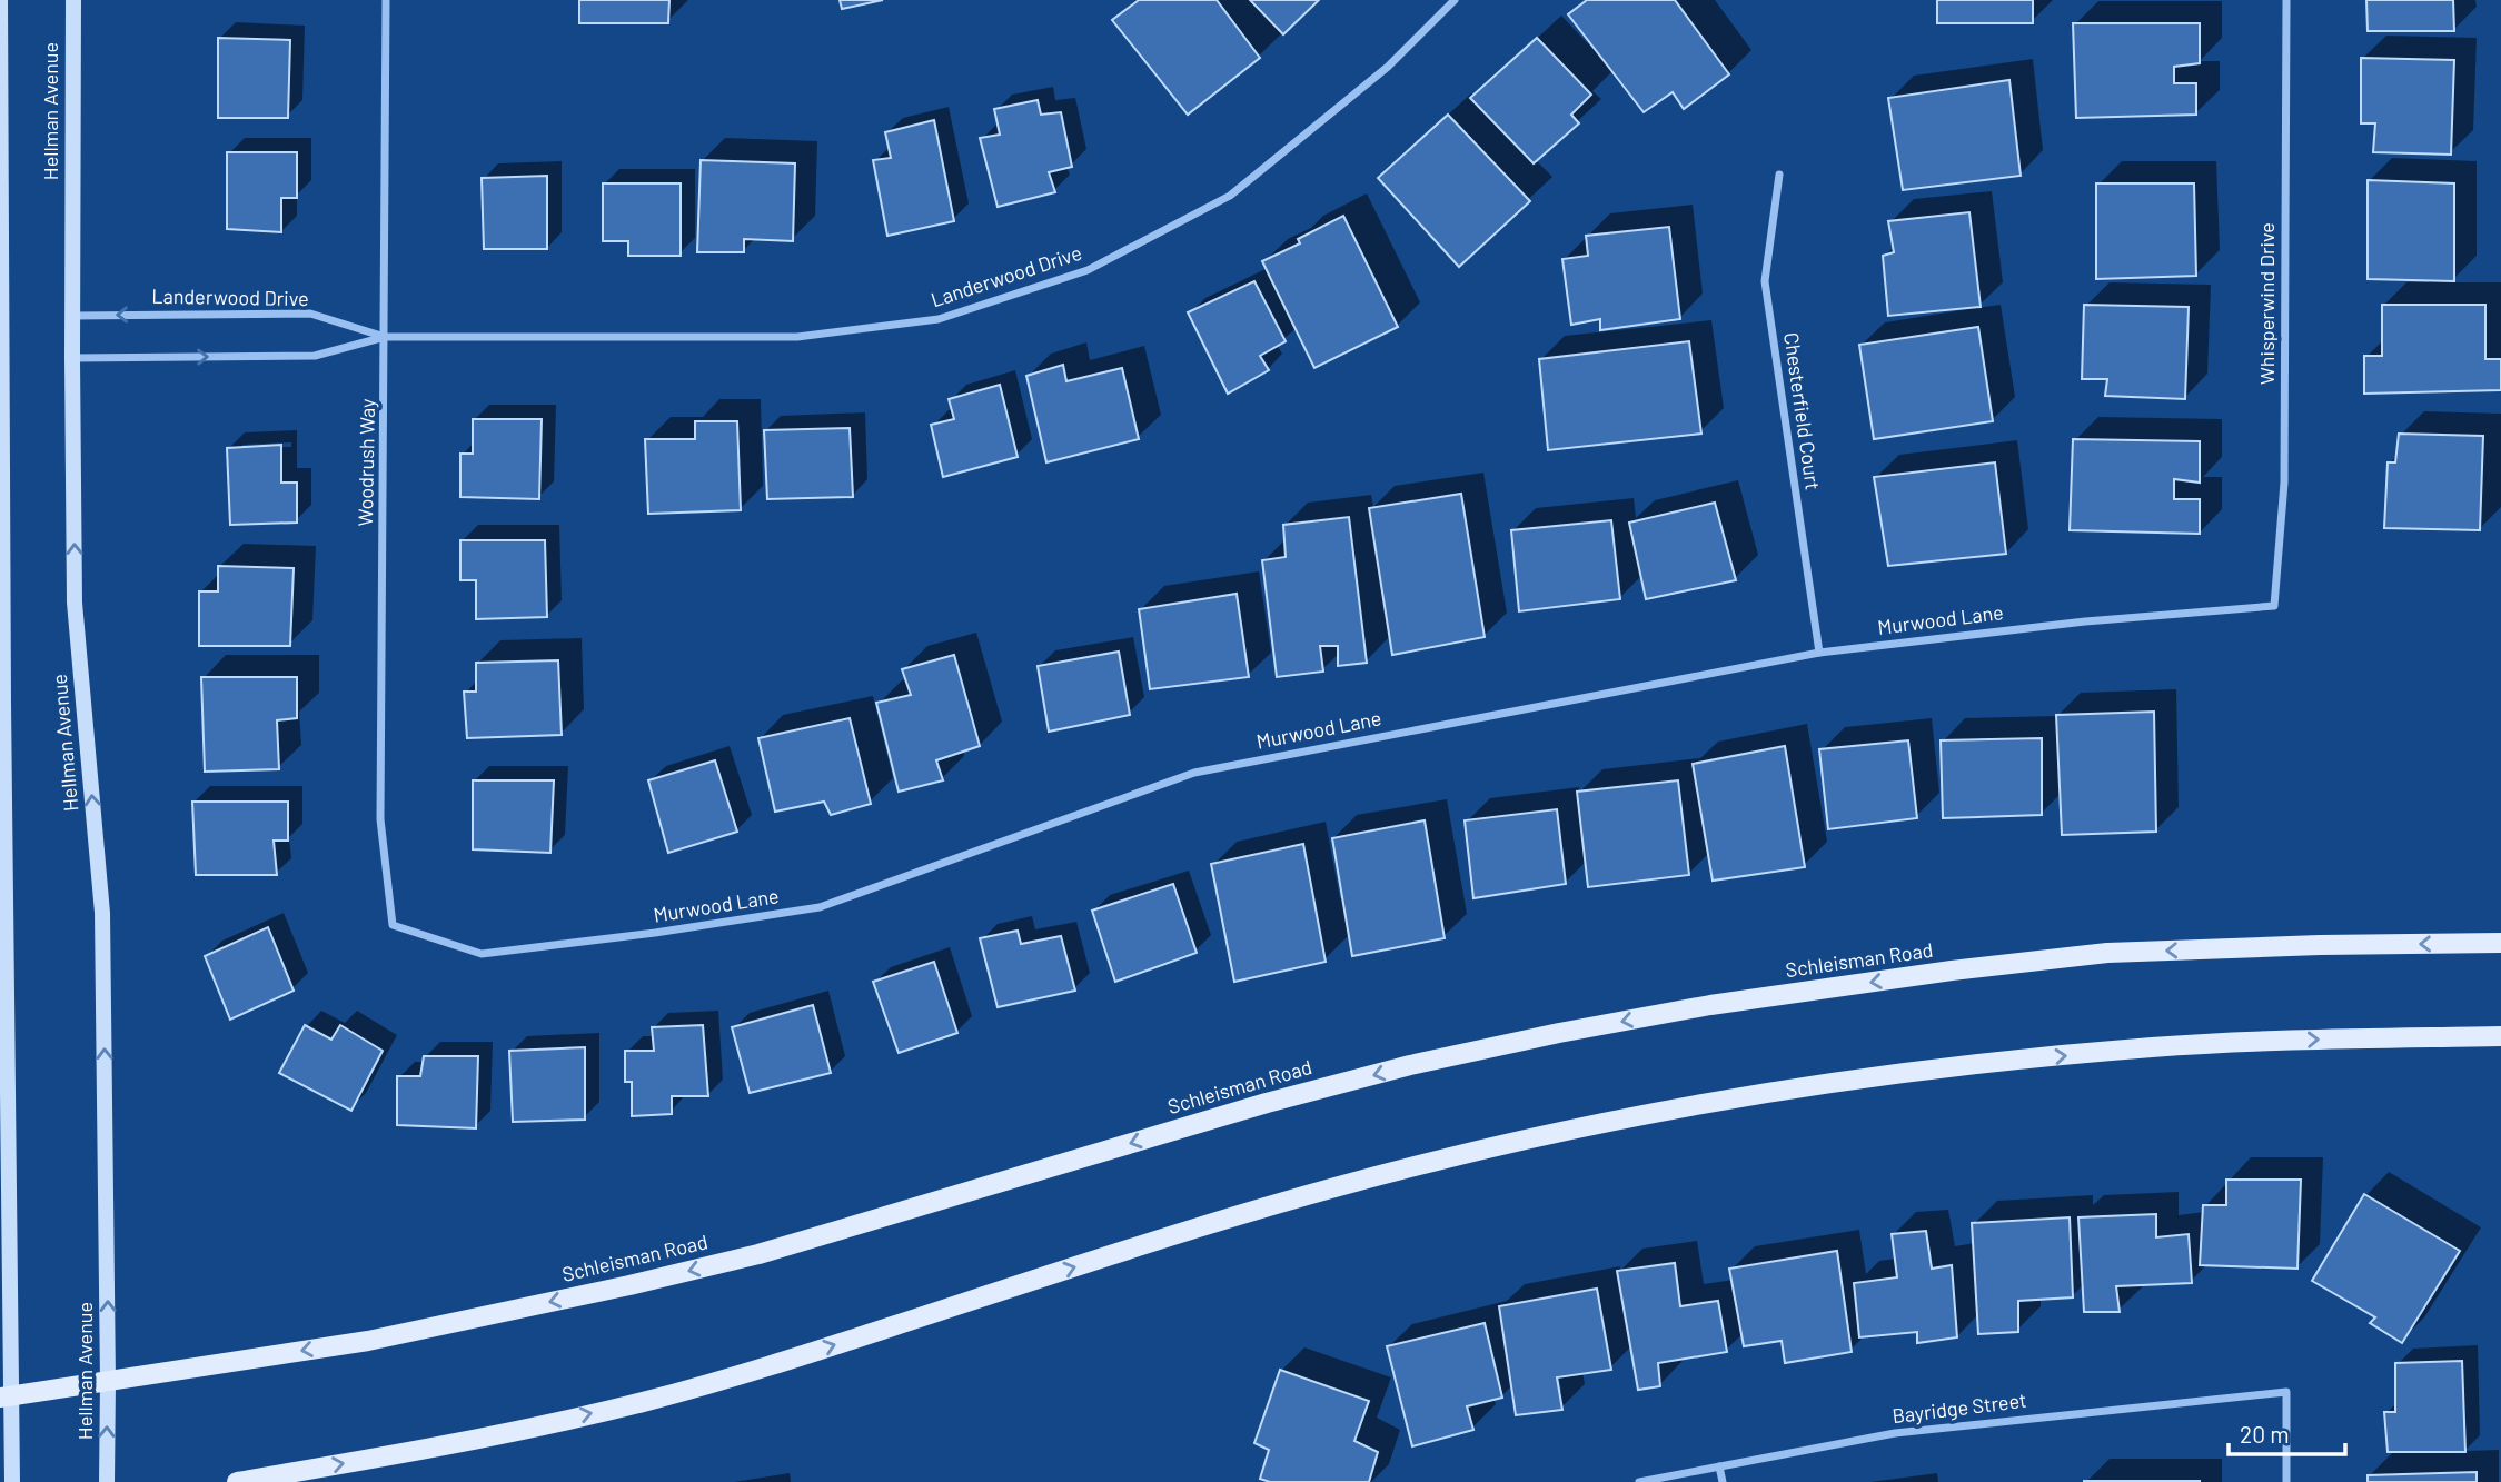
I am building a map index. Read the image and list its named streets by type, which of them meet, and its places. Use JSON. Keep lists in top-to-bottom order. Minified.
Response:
{"streets":{"main road":["Hellman Avenue","Schleisman Road"],"street":["Landerwood Drive","Whisperwind Drive","Chesterfield Court","Woodrush Way","Murwood Lane","Bayridge Street"]},"crossings":[["Hellman Avenue","Landerwood Drive"],["Hellman Avenue","Schleisman Road"],["Landerwood Drive","Woodrush Way"],["Whisperwind Drive","Murwood Lane"],["Chesterfield Court","Murwood Lane"],["Woodrush Way","Murwood Lane"]],"scale_bar":"20 m"}
